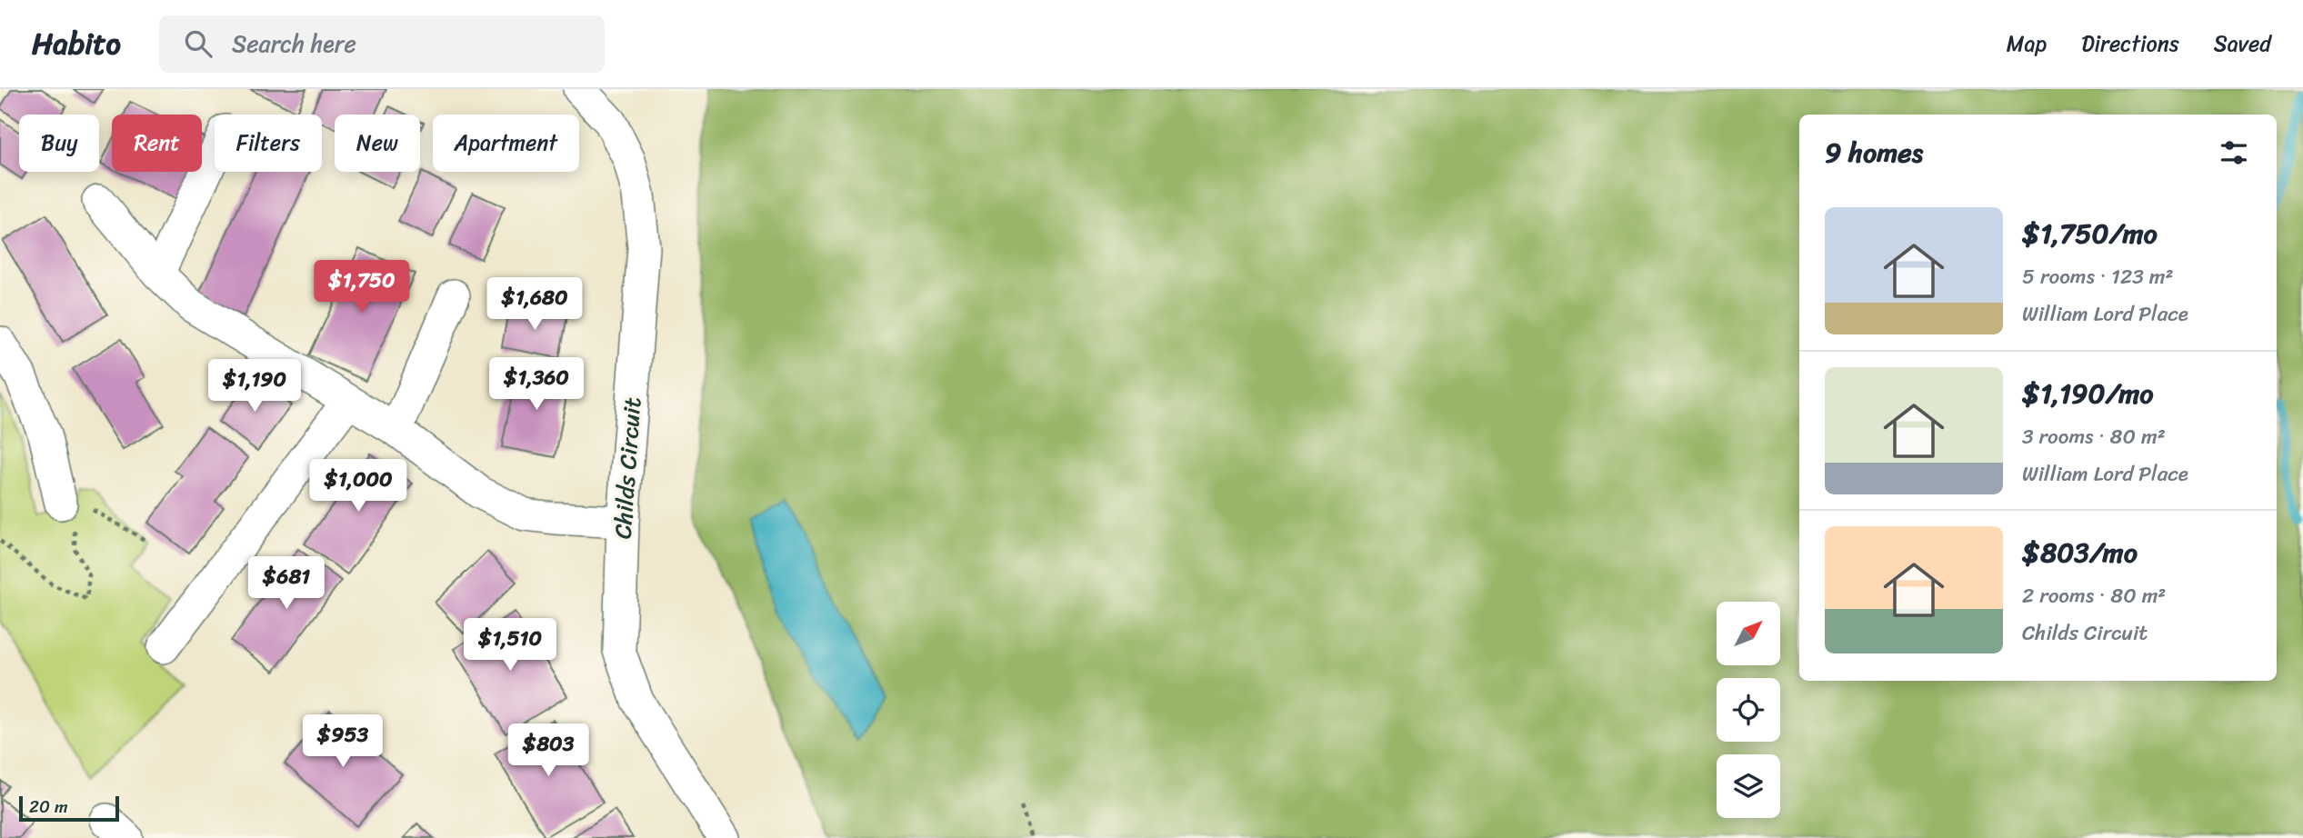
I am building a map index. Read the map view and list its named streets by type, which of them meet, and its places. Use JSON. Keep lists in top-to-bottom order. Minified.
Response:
{"streets":{"street":["Childs Circuit"]},"scale_bar":"20 m","north":"top right","page":{"header":"Habito","search":"Search here","nav":["Map","Directions","Saved"],"chip":["Buy","Rent","Filters","New","Apartment"],"heading":"9 homes","list":[{"name":"$1,750/mo","note":"5 rooms · 123 m² · William Lord Place"},{"name":"$1,190/mo","note":"3 rooms · 80 m² · William Lord Place"},{"name":"$803/mo","note":"2 rooms · 80 m² · Childs Circuit"}],"price":["$1,750","$1,680","$1,360","$1,190","$1,000","$681","$1,510","$953","$803"],"scale":"20 m"}}
